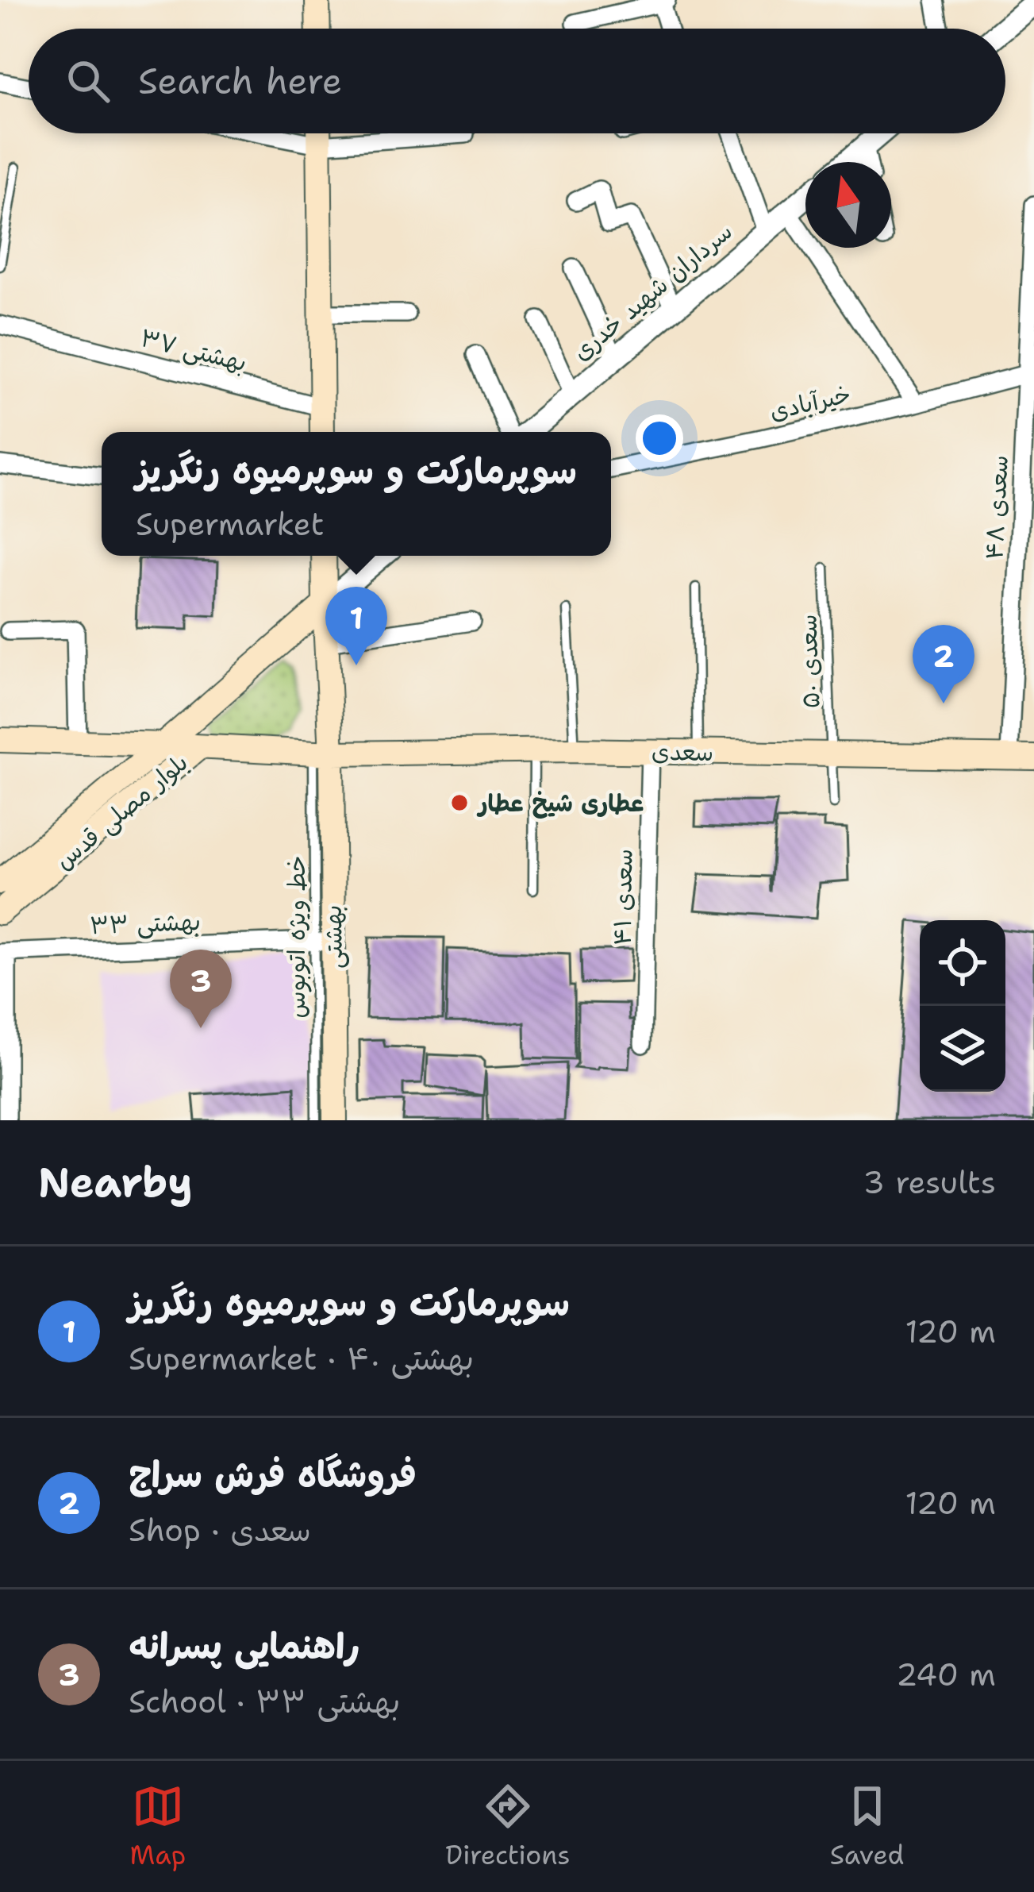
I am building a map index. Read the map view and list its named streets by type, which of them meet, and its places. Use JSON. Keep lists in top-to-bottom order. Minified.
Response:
{"streets":{"main road":["سعدی","بلوار مصلی قدس","بهشتی"],"street":["سرداران شهید خدری","بهشتی ۳۷","خیرآبادی","سعدی ۴۸","سعدی ۴۱","بهشتی ۳۳"],"lane":["سعدی ۵۰","خط ویژه اتوبوس"]},"crossings":[["خیرآبادی","سعدی ۴۸"],["سعدی ۴۸","سعدی"],["سعدی ۵۰","سعدی"],["سعدی","بلوار مصلی قدس"],["سعدی","سعدی ۴۱"],["سعدی","بهشتی"],["بلوار مصلی قدس","بهشتی"],["بهشتی ۳۳","خط ویژه اتوبوس"],["بهشتی ۳۳","بهشتی"],["خط ویژه اتوبوس","بهشتی"]],"places":["عطاری شیخ عطار"],"north":"top","page":{"search":"Search here","popup":["سوپرمارکت و سوپرمیوه رنگریز","Supermarket"],"pins":["1","2","3"],"heading":["Nearby","3 results"],"list":[{"mark":"1","name":"سوپرمارکت و سوپرمیوه رنگریز","note":"Supermarket · بهشتی ۴۰","value":"120 m"},{"mark":"2","name":"فروشگاه فرش سراج","note":"Shop · سعدی","value":"120 m"},{"mark":"3","name":"راهنمایی پسرانه","note":"School · بهشتی ۳۳","value":"240 m"}],"nav":["Map","Directions","Saved"]}}
